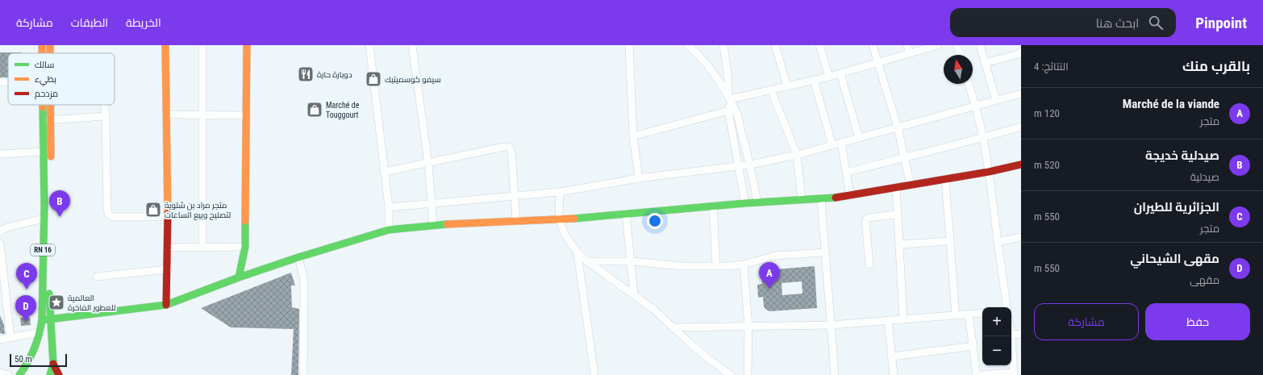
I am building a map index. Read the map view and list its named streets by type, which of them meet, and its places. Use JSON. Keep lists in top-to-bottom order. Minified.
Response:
{"streets":{"main road":["RN 16"]},"places":{"restaurant":["دوبارة حارة"],"shop":["سيفو كوسميتيك","Marché de Touggourt","متجر مراد بن شلوية لتصليح وبيع الساعات"],"place":["العالمية للعطور الفاخرة"]},"legend":["سالك","بطيء","مزدحم"],"scale_bar":"50 m","north":"top","page":{"header":"Pinpoint","search":"ابحث هنا","nav":["الخريطة","الطبقات","مشاركة"],"heading":["بالقرب منك","النتائج: 4"],"list":[{"mark":"A","name":"Marché de la viande","note":"متجر","value":"120 m"},{"mark":"B","name":"صيدلية خديجة","note":"صيدلية","value":"520 m"},{"mark":"C","name":"الجزائرية للطيران","note":"متجر","value":"550 m"},{"mark":"D","name":"مقهى الشيحاني","note":"مقهى","value":"550 m"}],"pins":["B","A","C","D"],"buttons":["حفظ","مشاركة"],"map_buttons":["+","−"],"scale":"50 m"}}
